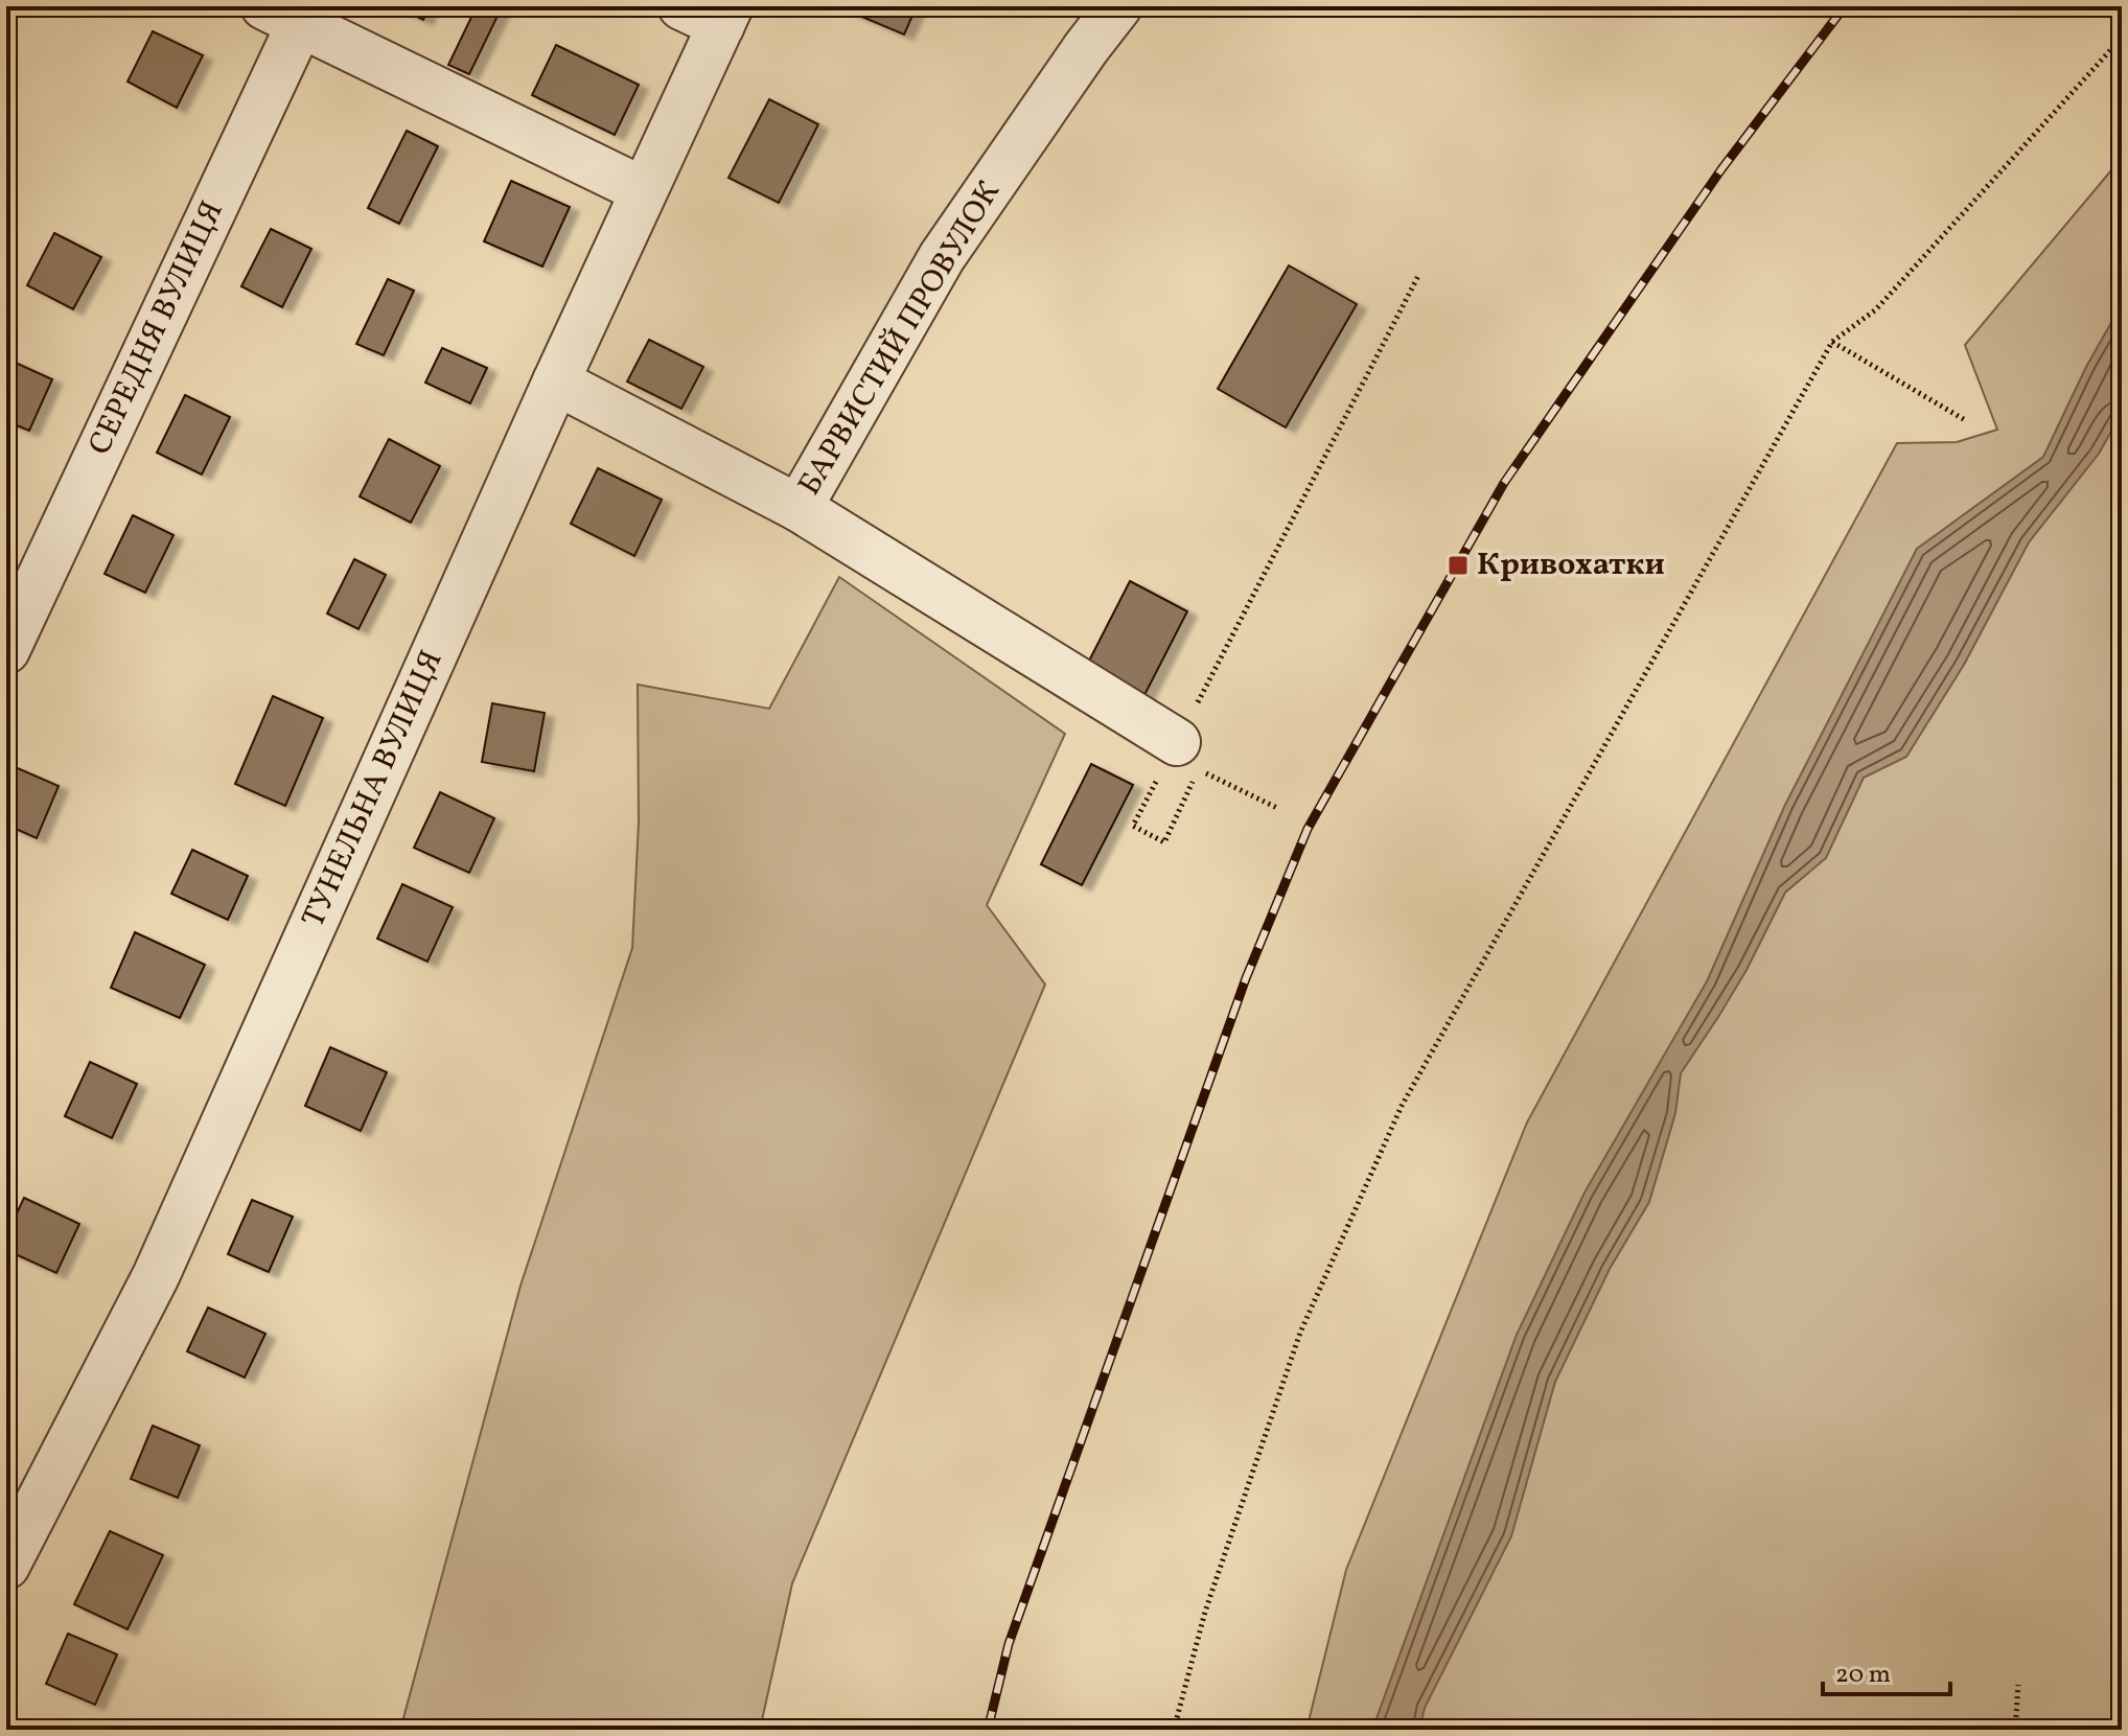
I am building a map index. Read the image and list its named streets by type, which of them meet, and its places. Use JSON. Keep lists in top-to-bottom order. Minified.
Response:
{"streets":{"street":["СЕРЕДНЯ ВУЛИЦЯ","БАРВИСТИЙ ПРОВУЛОК","ТУНЕЛЬНА ВУЛИЦЯ"]},"crossings":[["БАРВИСТИЙ ПРОВУЛОК","ТУНЕЛЬНА ВУЛИЦЯ"]],"places":{"transit":["Кривохатки"]},"scale_bar":"20 m"}
